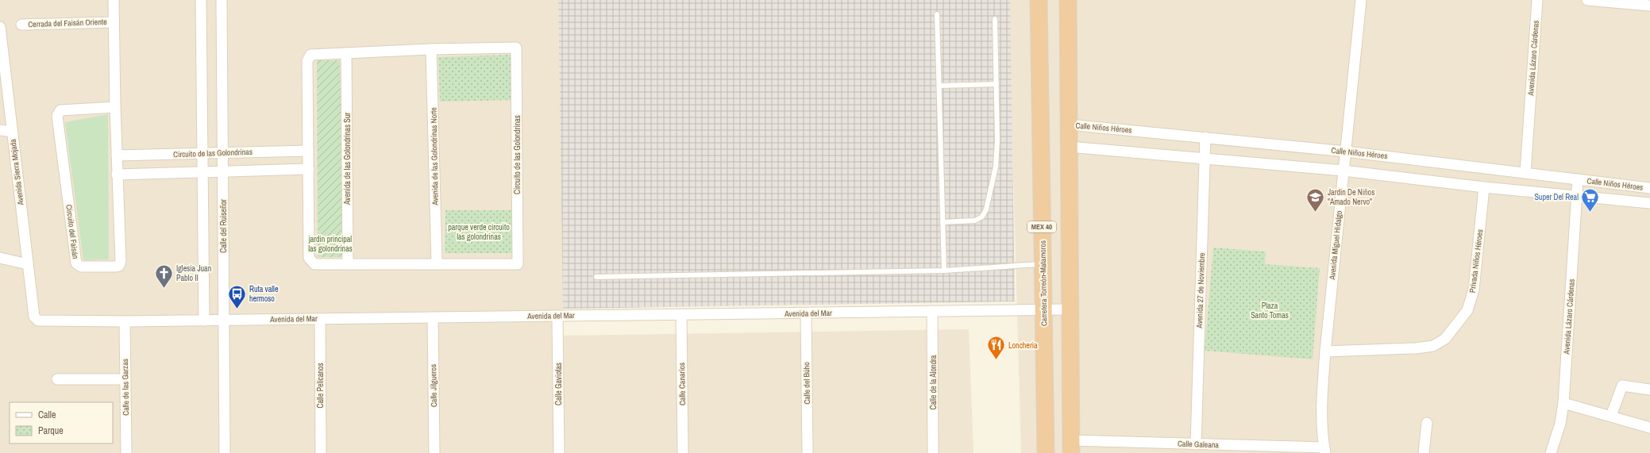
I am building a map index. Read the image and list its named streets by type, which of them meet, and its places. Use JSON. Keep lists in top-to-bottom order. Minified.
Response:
{"streets":{"highway":["MEX 40","Carretera Torreón-Matamoros"],"street":["Cerrada del Faisán Oriente","Avenida Lázaro Cárdenas","Calle Niños Héroes","Circuito de las Golondrinas","Avenida de las Golondrinas Norte","Avenida de las Golondrinas Sur","Avenida Sierra Mojada","Calle del Ruiseñor","Circuito del Faisán","Avenida Miguel Hidalgo","Privada Niños Héroes","Avenida 27 de Noviembre","Avenida del Mar","Calle de la Alondra","Calle del Búho","Calle Gaviotas","Calle Canarios","Calle Pelícanos","Calle Jilgueros","Calle de las Garzas","Calle Galeana"]},"crossings":[["Cerrada del Faisán Oriente","Circuito del Faisán"],["Avenida Lázaro Cárdenas","Calle Niños Héroes"],["Calle Niños Héroes","Avenida Miguel Hidalgo"],["Calle Niños Héroes","Privada Niños Héroes"],["Calle Niños Héroes","Avenida 27 de Noviembre"],["Circuito de las Golondrinas","Avenida de las Golondrinas Norte"],["Circuito de las Golondrinas","Avenida de las Golondrinas Sur"],["Circuito de las Golondrinas","Calle del Ruiseñor"],["Circuito de las Golondrinas","Circuito del Faisán"],["Avenida Sierra Mojada","Avenida del Mar"],["Calle del Ruiseñor","Avenida del Mar"],["Avenida Miguel Hidalgo","Privada Niños Héroes"],["Avenida Miguel Hidalgo","Calle Galeana"],["Carretera Torreón-Matamoros","Avenida del Mar"],["Avenida 27 de Noviembre","Calle Galeana"],["Avenida del Mar","Calle de la Alondra"],["Avenida del Mar","Calle del Búho"],["Avenida del Mar","Calle Gaviotas"],["Avenida del Mar","Calle Canarios"],["Avenida del Mar","Calle Pelícanos"],["Avenida del Mar","Calle Jilgueros"],["Avenida del Mar","Calle de las Garzas"]],"parks":["parque verde circuito las golondrinas","jardin principal las golondrinas","Plaza Santo Tomas"],"places":{"school or university":["Jardin De Niños \"Amado Nervo\""],"supermarket":["Super Del Real"],"church":["Iglesia Juan Pablo II"],"bus stop":["Ruta valle hermoso"],"restaurant":["Loncheria"]},"legend":["Calle","Parque"]}
